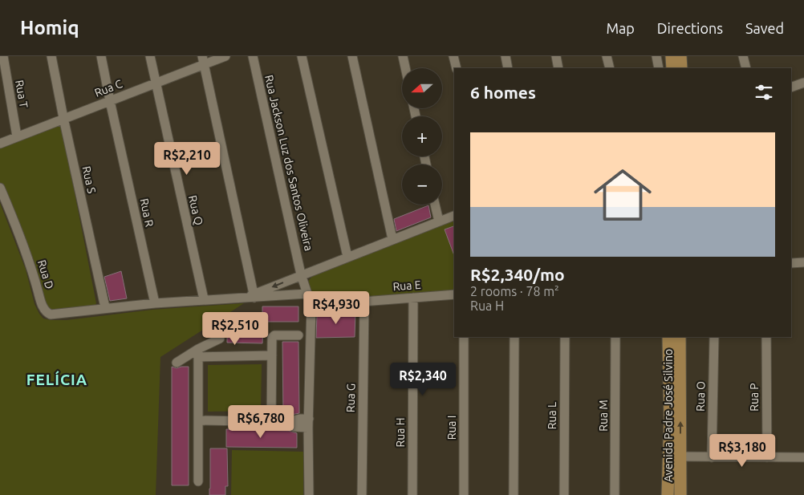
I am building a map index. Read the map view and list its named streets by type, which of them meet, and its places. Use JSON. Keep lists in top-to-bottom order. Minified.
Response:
{"streets":{"main road":["Avenida Padre José Silvino"],"street":["Rua C","Rua T","Rua Jackson Luz dos Santos Oliveira","Rua S","Rua Q","Rua R","Rua D","Rua E","Rua O","Rua P","Rua G","Rua L","Rua M","Rua I","Rua H"]},"crossings":[["Rua C","Rua T"],["Rua C","Rua S"],["Rua C","Rua Q"],["Rua C","Rua R"],["Rua Jackson Luz dos Santos Oliveira","Rua E"],["Rua S","Rua D"],["Rua E","Rua G"],["Rua E","Rua H"]],"districts":["FELÍCIA"],"north":"left","page":{"header":"Homiq","nav":["Map","Directions","Saved"],"map_buttons":["+","−"],"heading":"6 homes","list":[{"name":"R$2,340/mo","note":"2 rooms · 78 m² · Rua H"}],"price":["R$2,210","R$4,930","R$2,510","R$2,340","R$6,780","R$3,180"]}}
